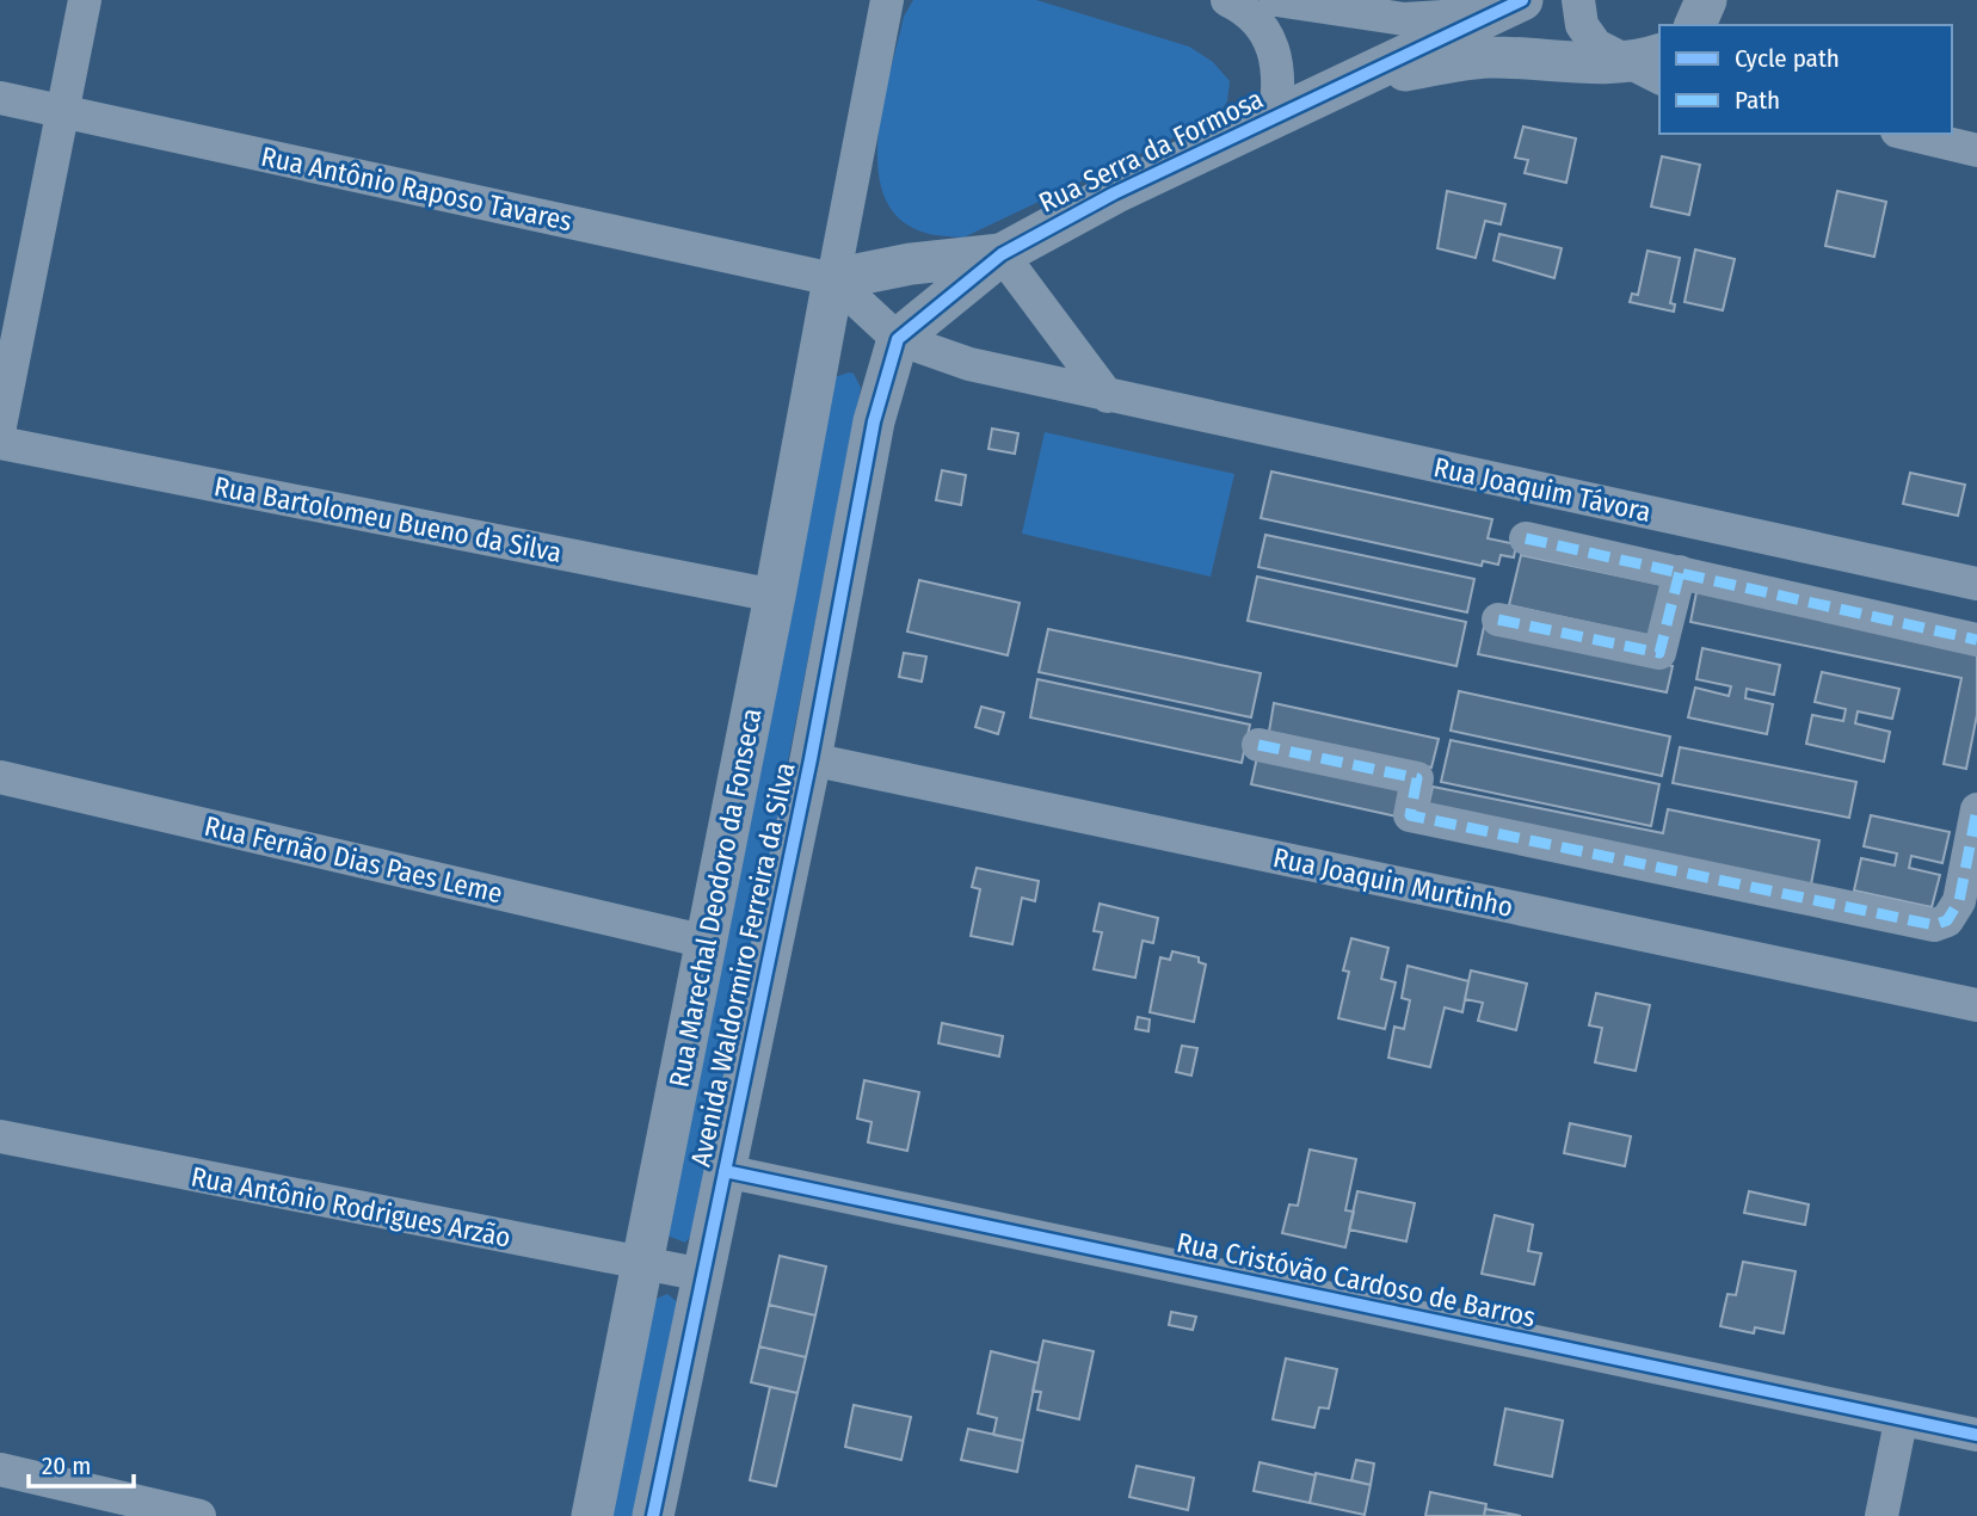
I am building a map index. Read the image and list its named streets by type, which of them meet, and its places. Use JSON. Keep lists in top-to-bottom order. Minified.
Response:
{"streets":{"street":["Rua Serra da Formosa","Rua Antônio Raposo Tavares","Rua Joaquim Távora","Rua Bartolomeu Bueno da Silva","Rua Fernão Dias Paes Leme","Rua Joaquin Murtinho","Rua Marechal Deodoro da Fonseca","Avenida Waldormiro Ferreira da Silva","Rua Antônio Rodrigues Arzão","Rua Cristóvão Cardoso de Barros"]},"crossings":[["Rua Serra da Formosa","Rua Antônio Raposo Tavares"],["Rua Serra da Formosa","Rua Joaquim Távora"],["Rua Serra da Formosa","Rua Marechal Deodoro da Fonseca"],["Rua Serra da Formosa","Avenida Waldormiro Ferreira da Silva"],["Rua Antônio Raposo Tavares","Rua Joaquim Távora"],["Rua Antônio Raposo Tavares","Rua Marechal Deodoro da Fonseca"],["Rua Joaquim Távora","Rua Marechal Deodoro da Fonseca"],["Rua Joaquim Távora","Avenida Waldormiro Ferreira da Silva"],["Rua Bartolomeu Bueno da Silva","Rua Marechal Deodoro da Fonseca"],["Rua Fernão Dias Paes Leme","Rua Marechal Deodoro da Fonseca"],["Rua Joaquin Murtinho","Avenida Waldormiro Ferreira da Silva"],["Rua Marechal Deodoro da Fonseca","Rua Antônio Rodrigues Arzão"],["Avenida Waldormiro Ferreira da Silva","Rua Antônio Rodrigues Arzão"],["Avenida Waldormiro Ferreira da Silva","Rua Cristóvão Cardoso de Barros"]],"legend":["Cycle path","Path"],"scale_bar":"20 m"}
